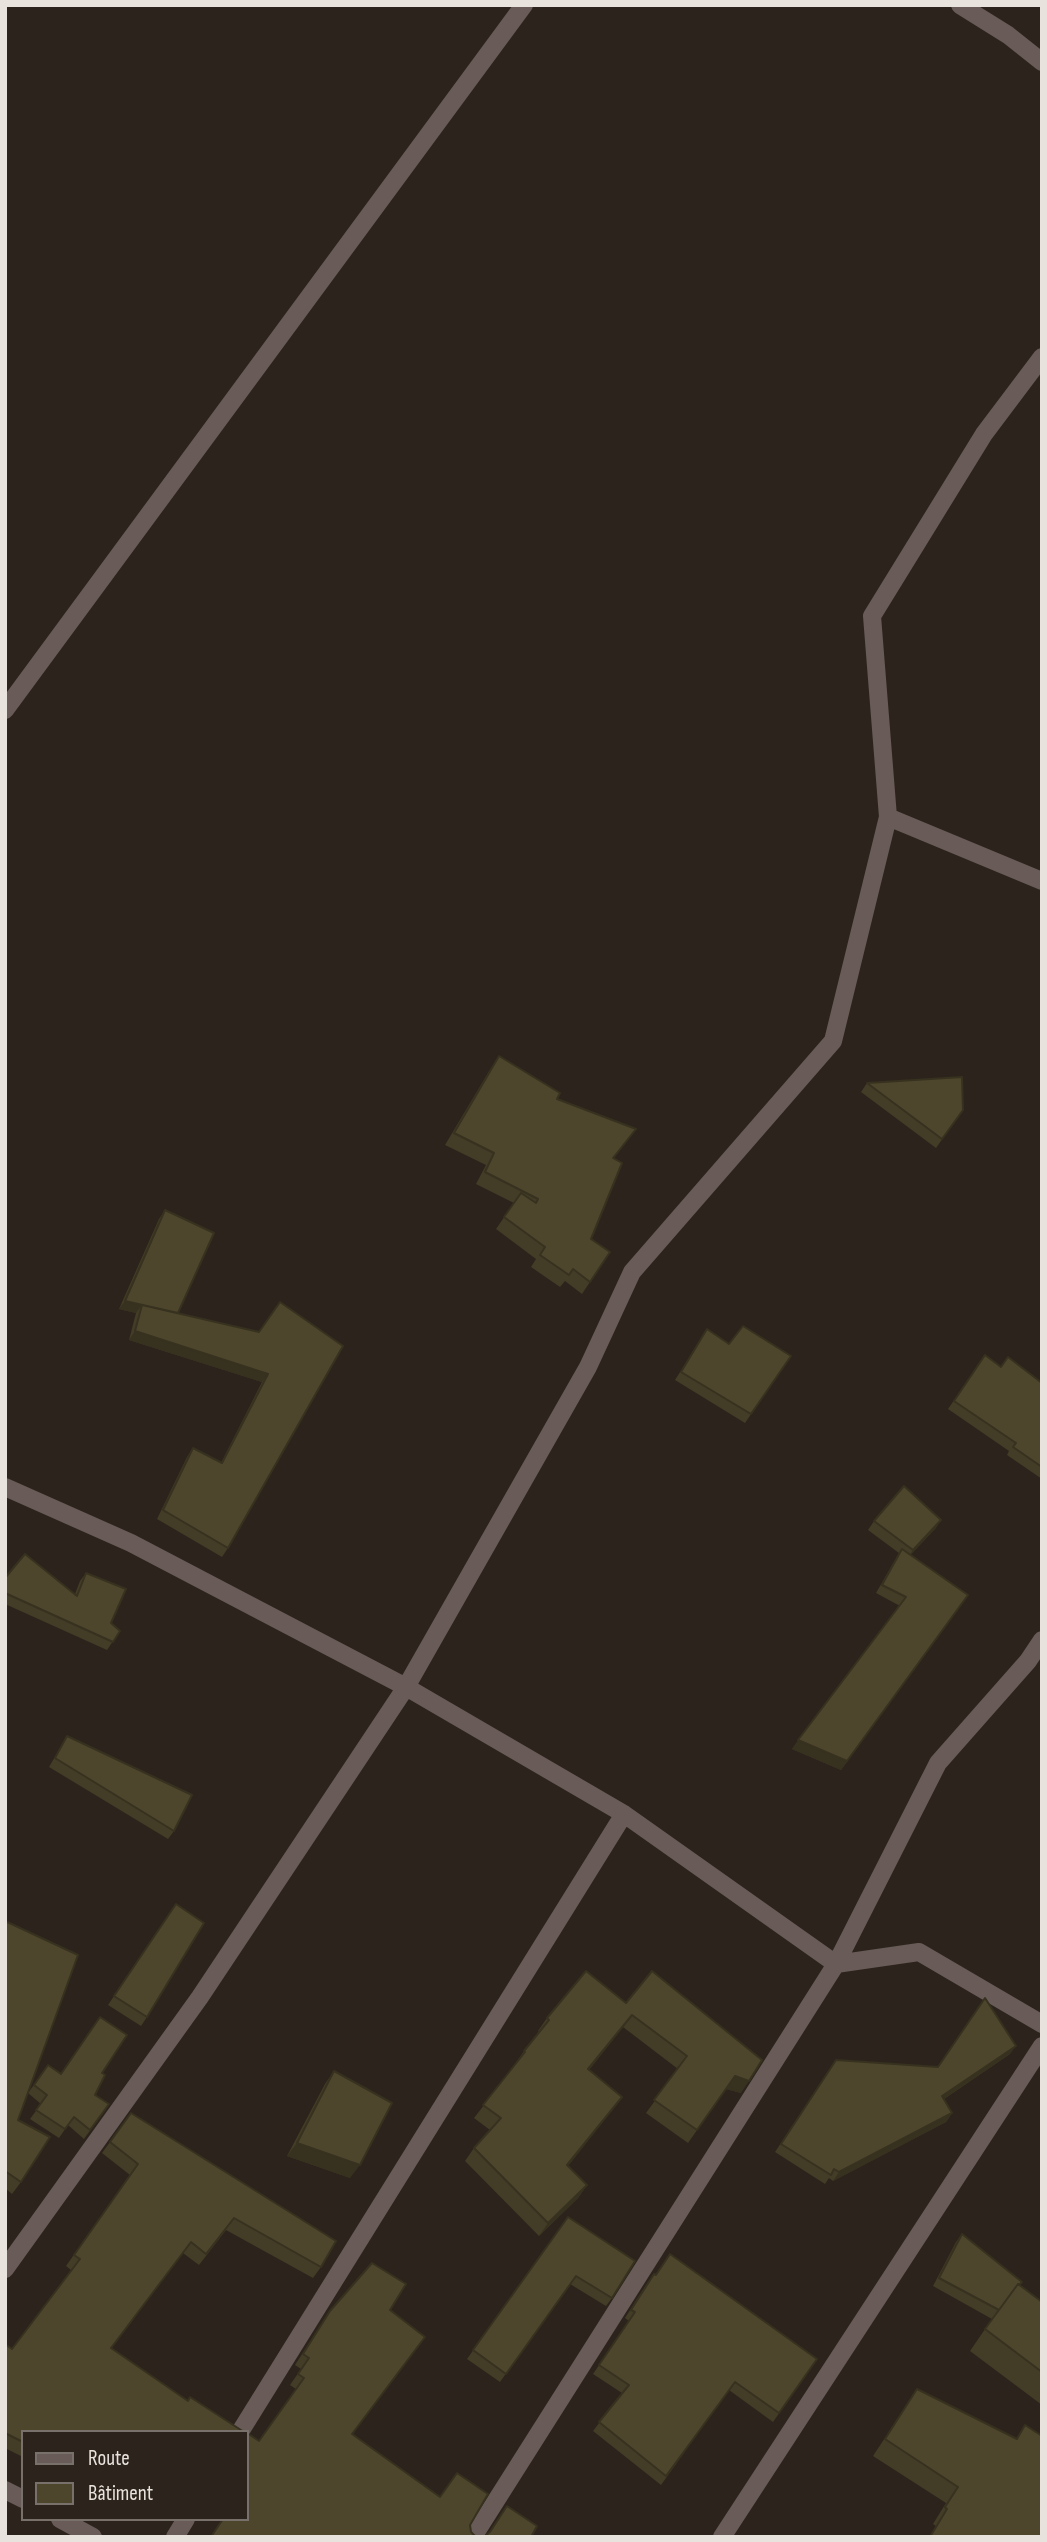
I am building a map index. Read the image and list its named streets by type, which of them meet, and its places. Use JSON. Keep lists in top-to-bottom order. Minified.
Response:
{"legend":["Route","Bâtiment"]}
